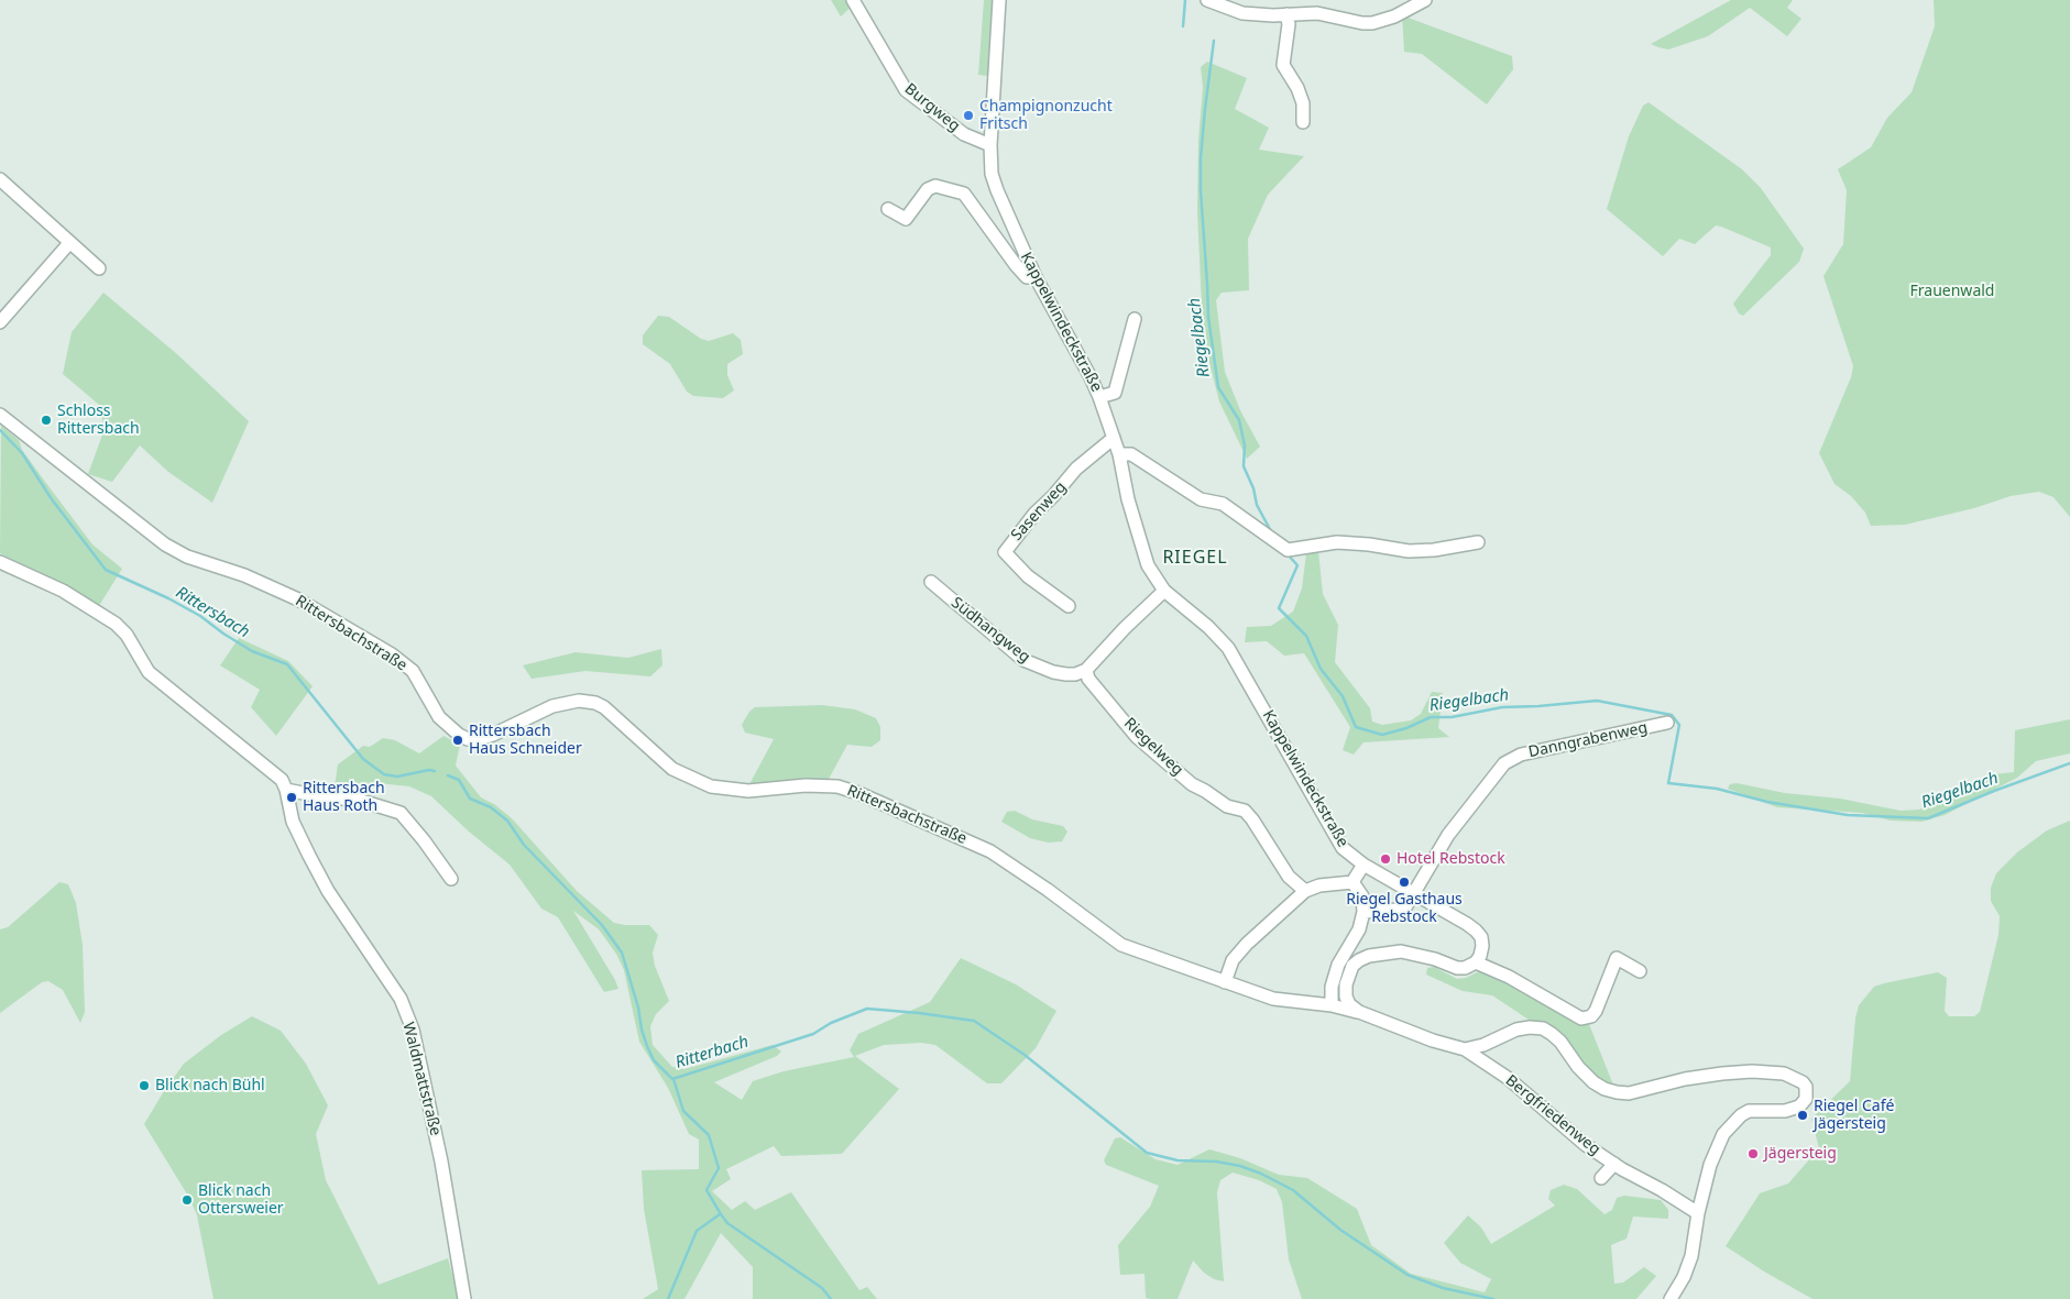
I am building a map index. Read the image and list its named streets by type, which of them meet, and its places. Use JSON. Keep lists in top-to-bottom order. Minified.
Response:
{"streets":{"street":["Burgweg","Kappelwindeckstraße","Sasenweg","Südhangweg","Rittersbachstraße","Danngrabenweg","Riegelweg","Waldmattstraße","Bergfriedenweg"]},"crossings":[["Burgweg","Kappelwindeckstraße"],["Kappelwindeckstraße","Sasenweg"],["Kappelwindeckstraße","Danngrabenweg"],["Südhangweg","Riegelweg"]],"districts":["RIEGEL"],"water":["Riegelbach","Rittersbach","Ritterbach"],"parks":["Frauenwald"],"places":["Champignonzucht Fritsch","Schloss Rittersbach","Rittersbach Haus Schneider","Rittersbach Haus Roth","Hotel Rebstock","Riegel Gasthaus Rebstock","Blick nach Bühl","Riegel Café Jägersteig","Jägersteig","Blick nach Ottersweier"]}
